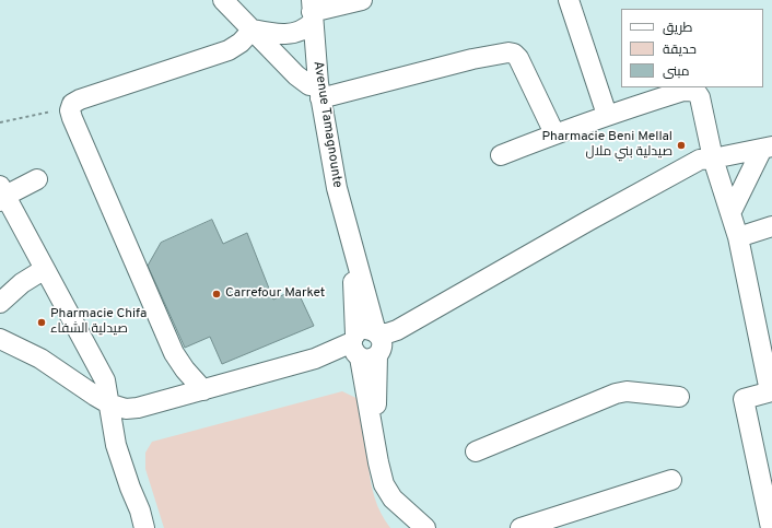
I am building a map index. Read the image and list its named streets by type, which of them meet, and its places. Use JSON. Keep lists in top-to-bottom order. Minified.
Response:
{"streets":{"street":["Avenue Tamagnounte"]},"places":["Pharmacie Beni Mellal صيدلية بني ملال","Carrefour Market","Pharmacie Chifa صيدلية الشفاء"],"legend":["طريق","حديقة","مبنى"]}
